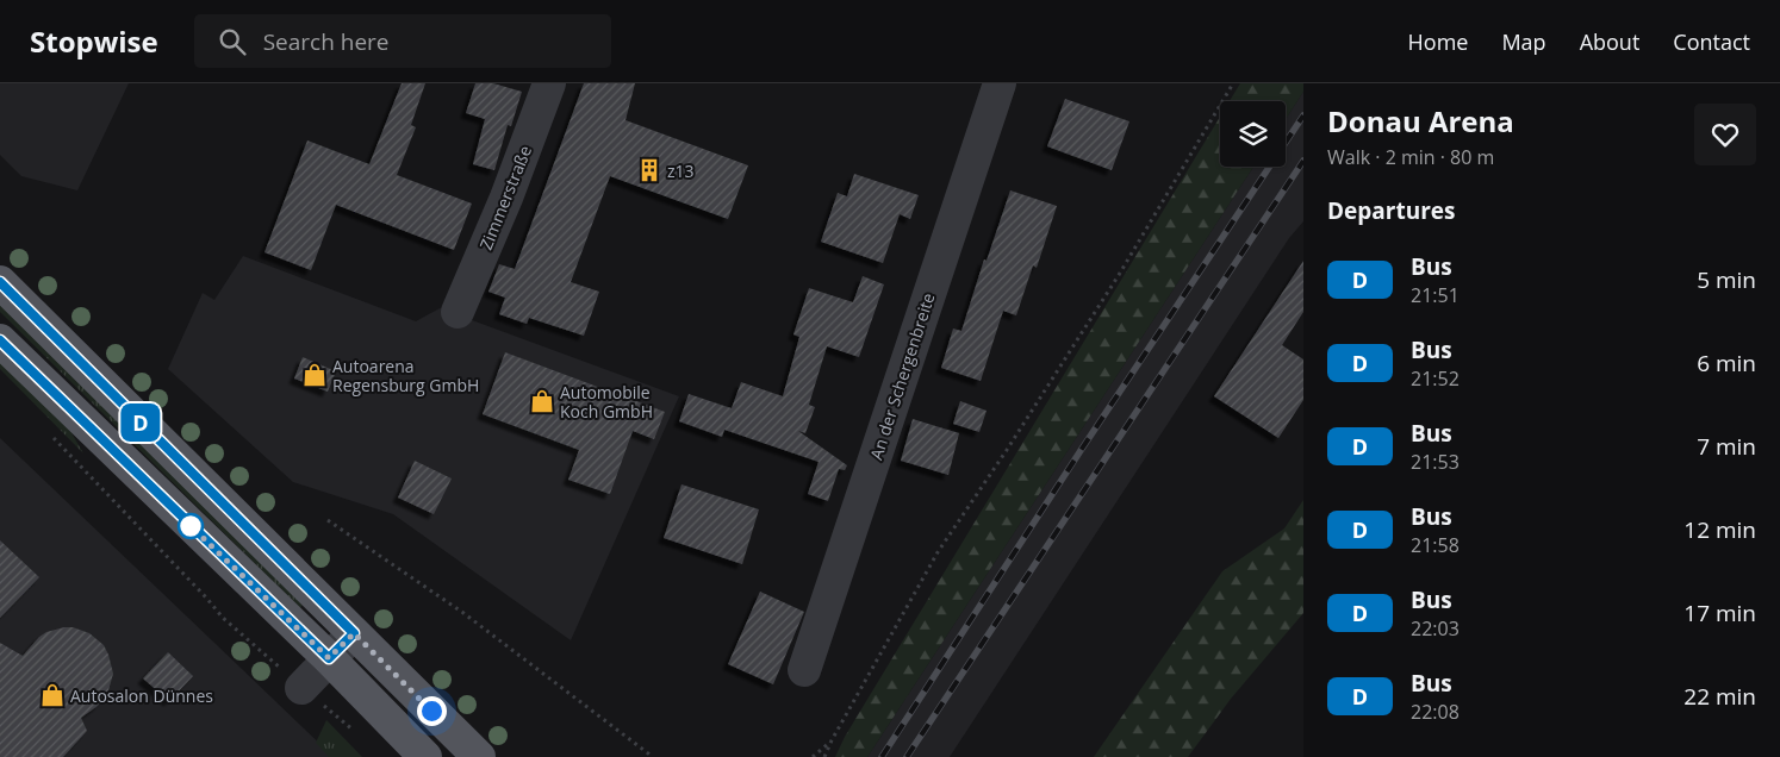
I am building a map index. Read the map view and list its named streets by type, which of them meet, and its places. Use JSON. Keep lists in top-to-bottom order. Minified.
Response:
{"streets":{"street":["Zimmerstraße","An der Schergenbreite"]},"places":{"building":["z13"],"shop":["Autoarena Regensburg GmbH","Automobile Koch GmbH","Autosalon Dünnes"]},"lines":["bus line D"],"page":{"header":"Stopwise","search":"Search here","nav":["Home","Map","About","Contact"],"on_map":"D","heading":[["Donau Arena","Walk · 2 min · 80 m"],"Departures"],"list":[{"mark":"D","name":"Bus","note":"21:51","value":"5 min"},{"mark":"D","name":"Bus","note":"21:52","value":"6 min"},{"mark":"D","name":"Bus","note":"21:53","value":"7 min"},{"mark":"D","name":"Bus","note":"21:58","value":"12 min"},{"mark":"D","name":"Bus","note":"22:03","value":"17 min"},{"mark":"D","name":"Bus","note":"22:08","value":"22 min"}]}}
